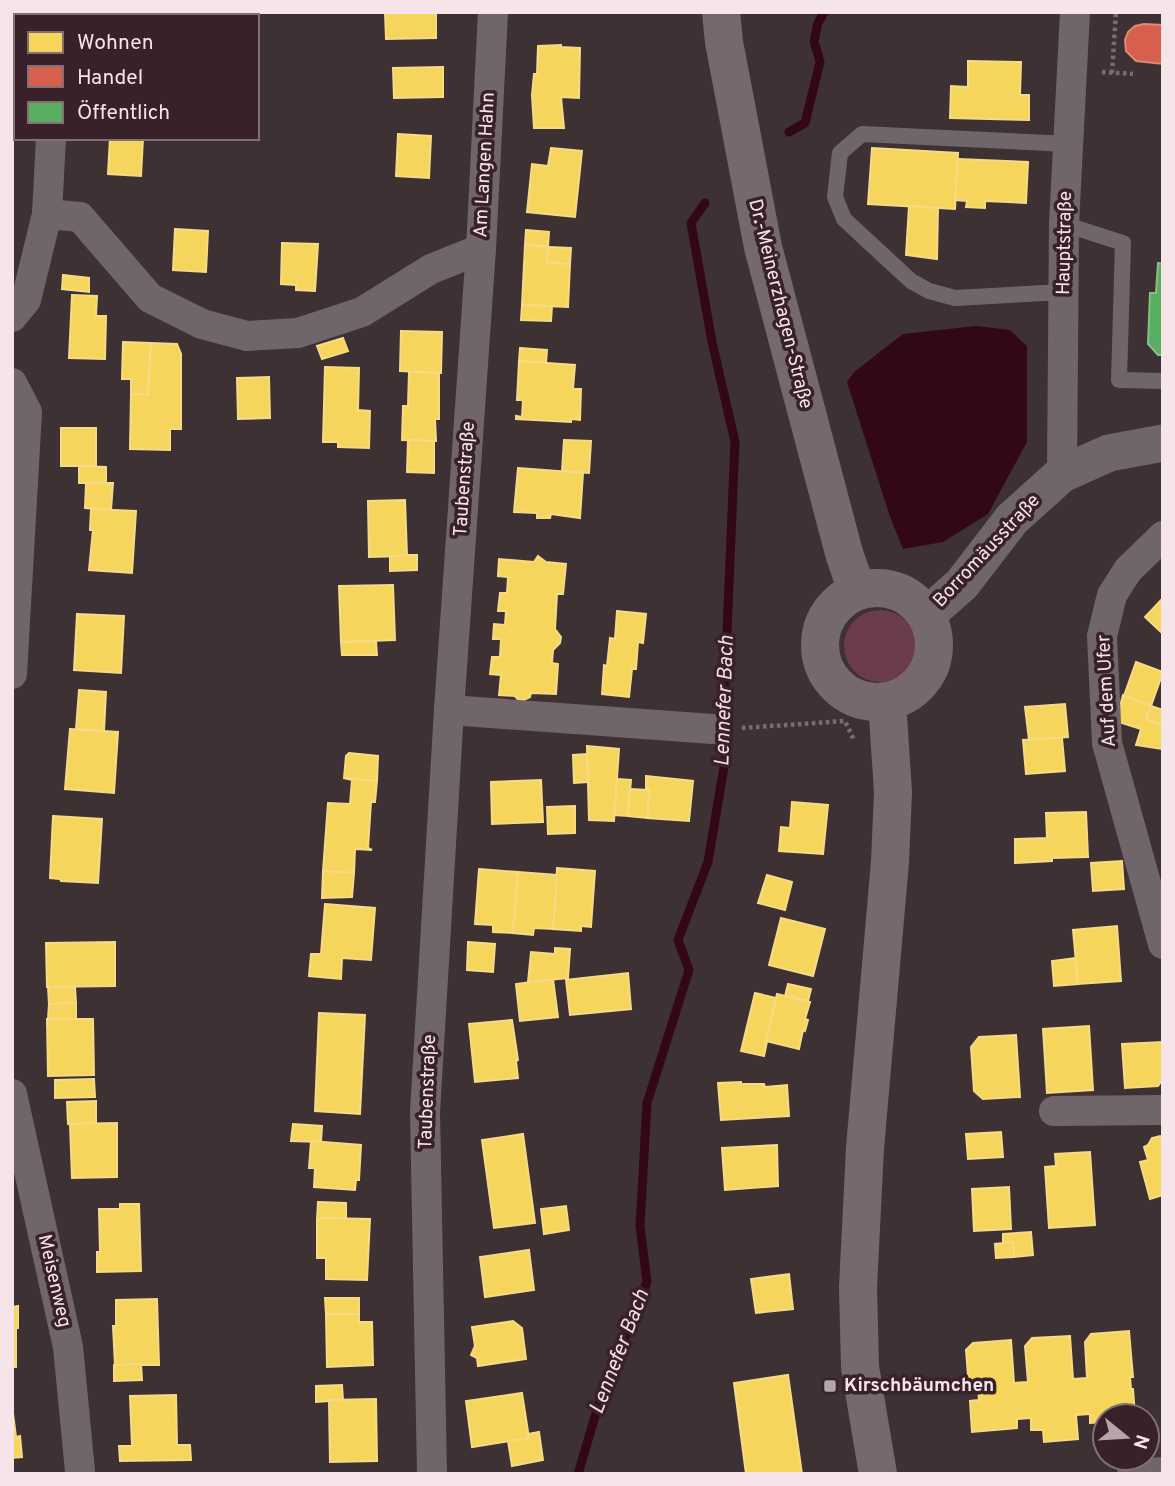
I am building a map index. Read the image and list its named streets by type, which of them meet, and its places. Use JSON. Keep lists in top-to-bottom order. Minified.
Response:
{"streets":{"main road":["Dr.-Meinerzhagen-Straße"],"street":["Am Langen Hahn","Hauptstraße","Taubenstraße","Borromäusstraße","Auf dem Ufer","Meisenweg"]},"crossings":[["Am Langen Hahn","Taubenstraße"],["Hauptstraße","Borromäusstraße"],["Dr.-Meinerzhagen-Straße","Borromäusstraße"]],"water":["Lennefer Bach"],"places":{"transit":["Kirschbäumchen"]},"legend":["Wohnen","Handel","Öffentlich"],"north":"right"}
